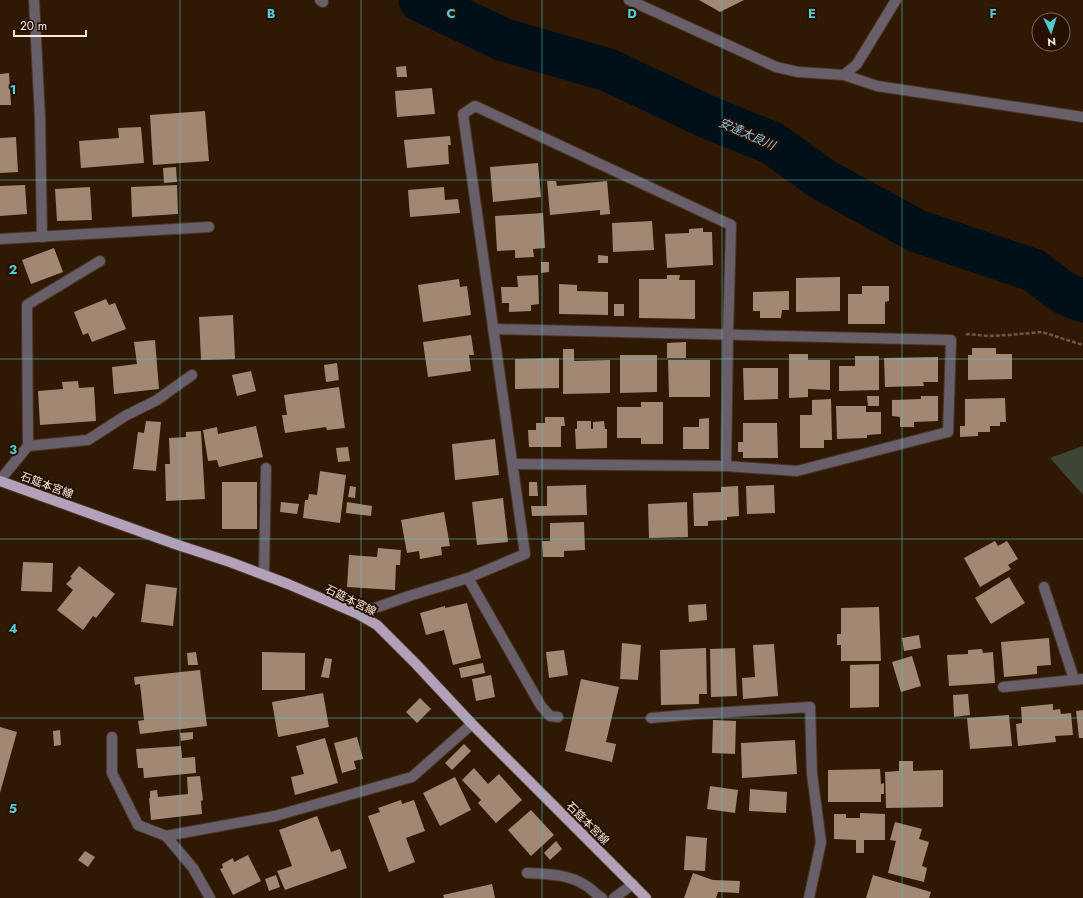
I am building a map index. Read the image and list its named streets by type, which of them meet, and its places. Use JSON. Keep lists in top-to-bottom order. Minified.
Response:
{"streets":{"main road":["石筵本宮線"]},"water":["安達太良川"],"scale_bar":"20 m","north":"bottom","grid":{"columns":["B","C","D","E","F"],"rows":["1","2","3","4","5"]}}
